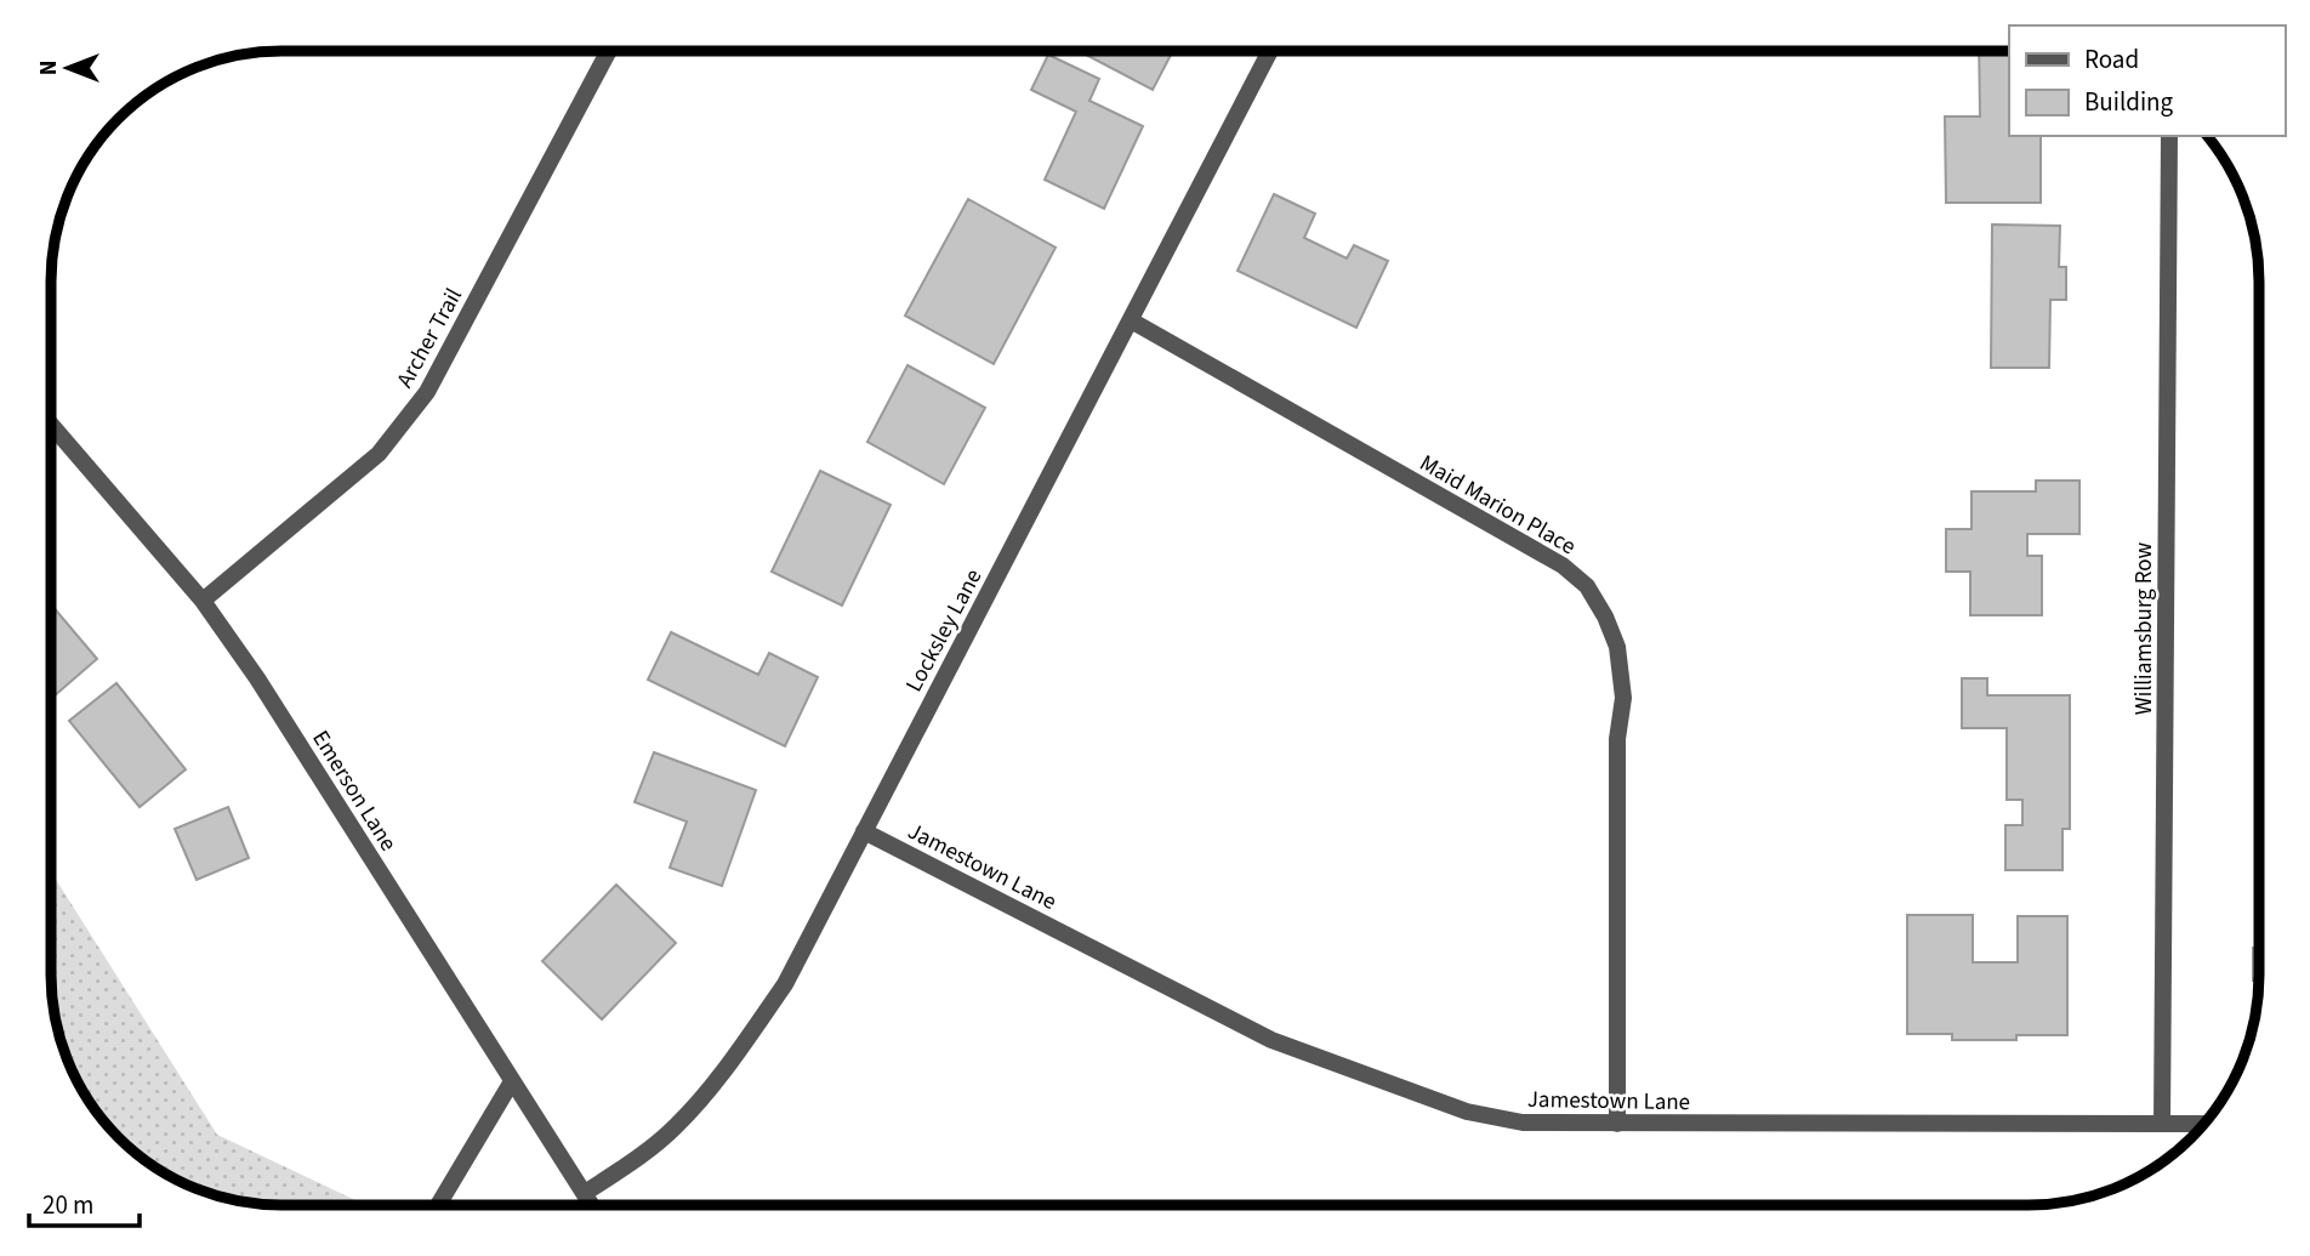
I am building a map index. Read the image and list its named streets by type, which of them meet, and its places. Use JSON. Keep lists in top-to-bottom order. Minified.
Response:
{"streets":{"street":["Archer Trail","Maid Marion Place","Williamsburg Row","Locksley Lane","Emerson Lane","Jamestown Lane"]},"crossings":[["Archer Trail","Emerson Lane"],["Maid Marion Place","Locksley Lane"],["Maid Marion Place","Jamestown Lane"],["Williamsburg Row","Jamestown Lane"],["Locksley Lane","Emerson Lane"],["Locksley Lane","Jamestown Lane"]],"legend":["Road","Building"],"scale_bar":"20 m","north":"left"}
